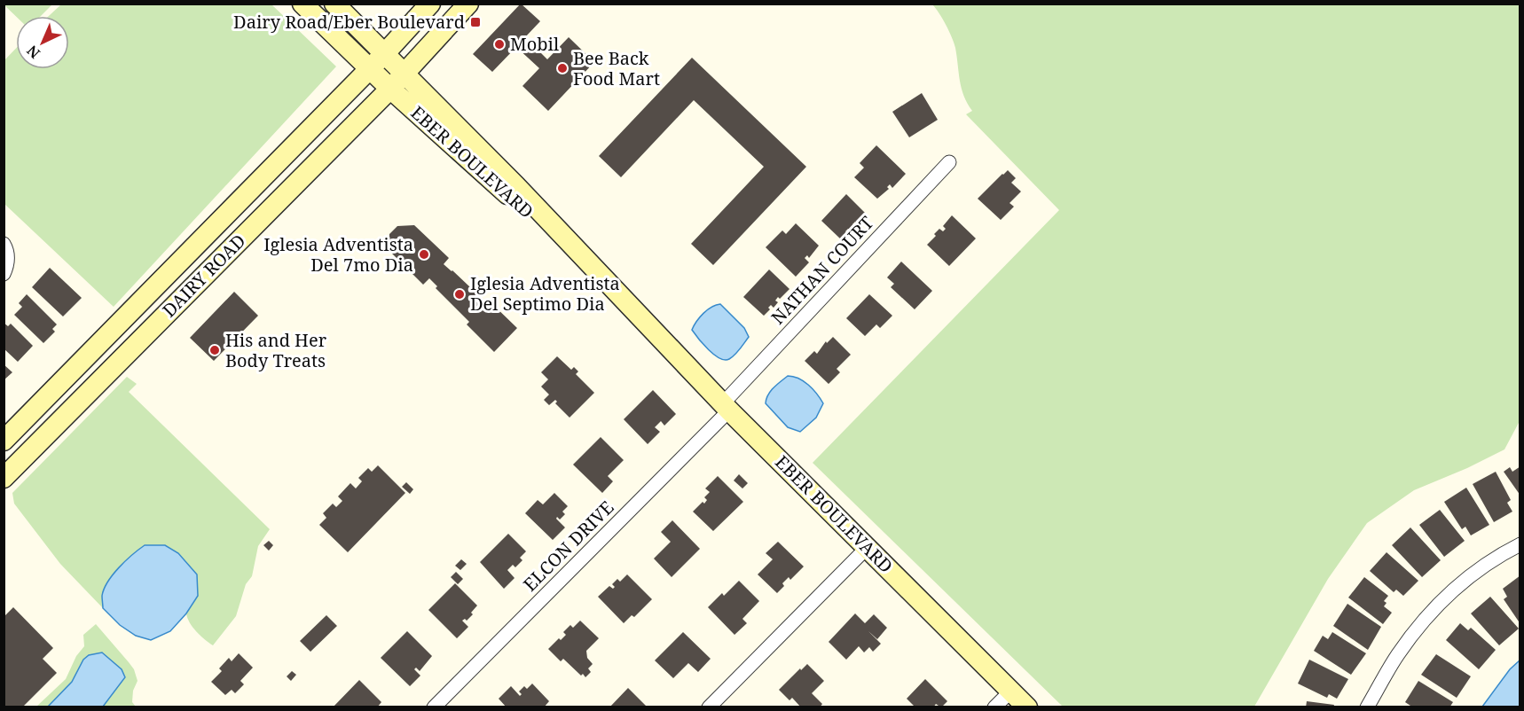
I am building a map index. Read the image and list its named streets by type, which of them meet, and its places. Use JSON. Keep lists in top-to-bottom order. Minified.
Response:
{"streets":{"street":["EBER BOULEVARD","NATHAN COURT","DAIRY ROAD","ELCON DRIVE"]},"crossings":[["EBER BOULEVARD","NATHAN COURT"],["EBER BOULEVARD","DAIRY ROAD"],["EBER BOULEVARD","ELCON DRIVE"],["NATHAN COURT","ELCON DRIVE"]],"places":{"transit":["Dairy Road/Eber Boulevard"],"other":["Mobil","Bee Back Food Mart","Iglesia Adventista Del 7mo Dia","Iglesia Adventista Del Septimo Dia","His and Her Body Treats"]},"north":"bottom left"}
